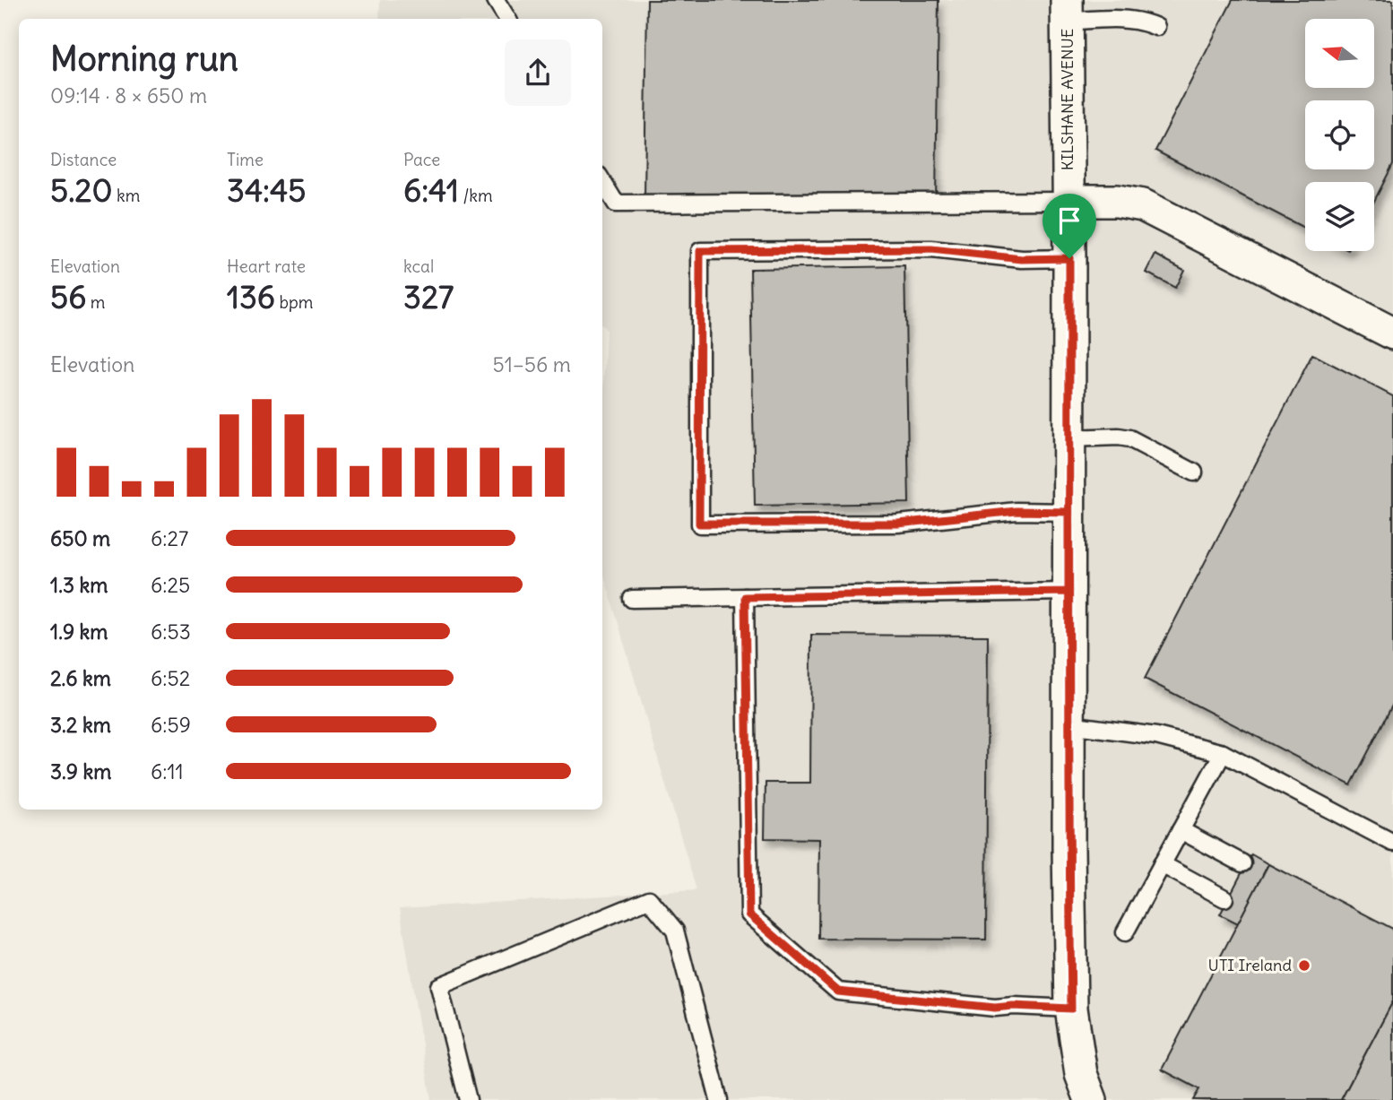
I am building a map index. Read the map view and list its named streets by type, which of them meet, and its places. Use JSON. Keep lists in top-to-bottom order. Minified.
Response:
{"streets":{"street":["KILSHANE AVENUE"]},"places":["UTI Ireland"],"north":"left","page":{"heading":["Morning run","09:14 · 8 × 650 m"],"stats":[["Distance","5.20 km"],["Time","34:45"],["Pace","6:41 /km"],["Elevation","56 m"],["Heart rate","136 bpm"],["kcal","327"]],"chart":["Elevation","51–56 m"],"list":[{"name":"650 m","note":"6:27"},{"name":"1.3 km","note":"6:25"},{"name":"1.9 km","note":"6:53"},{"name":"2.6 km","note":"6:52"},{"name":"3.2 km","note":"6:59"},{"name":"3.9 km","note":"6:11"}]}}
